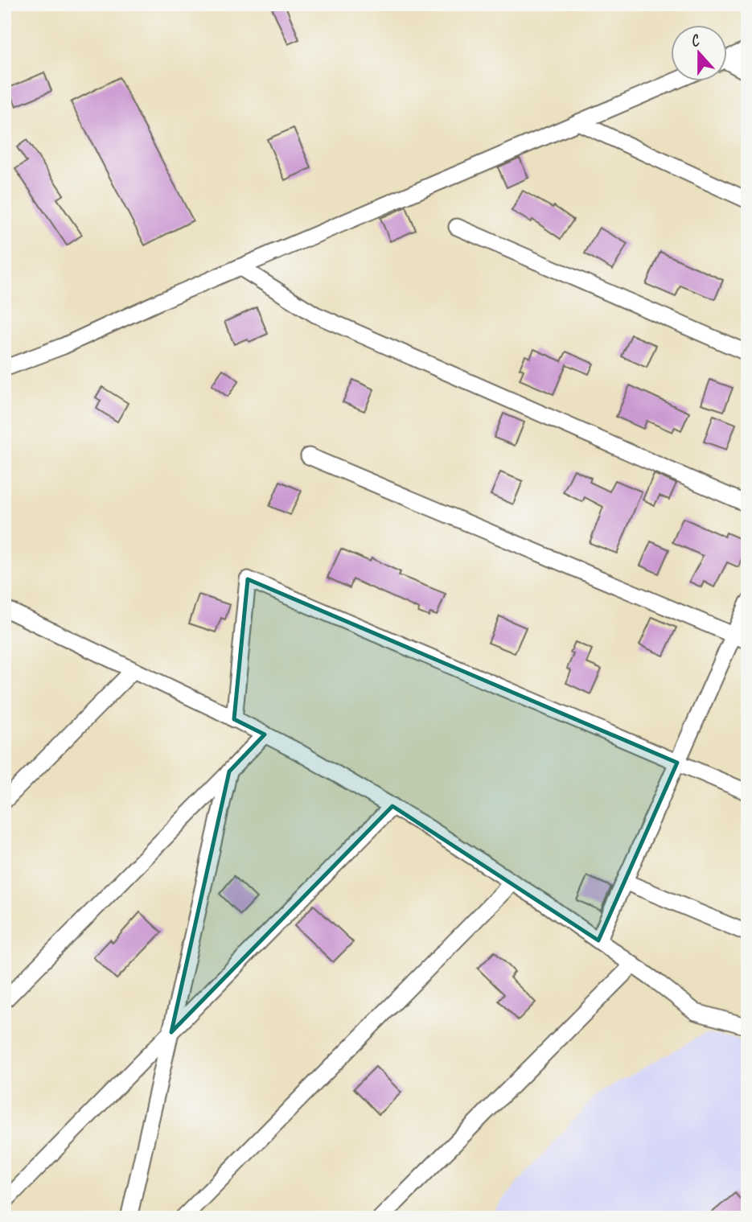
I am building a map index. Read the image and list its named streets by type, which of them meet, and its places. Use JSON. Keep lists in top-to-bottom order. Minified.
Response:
{"north":"top"}
